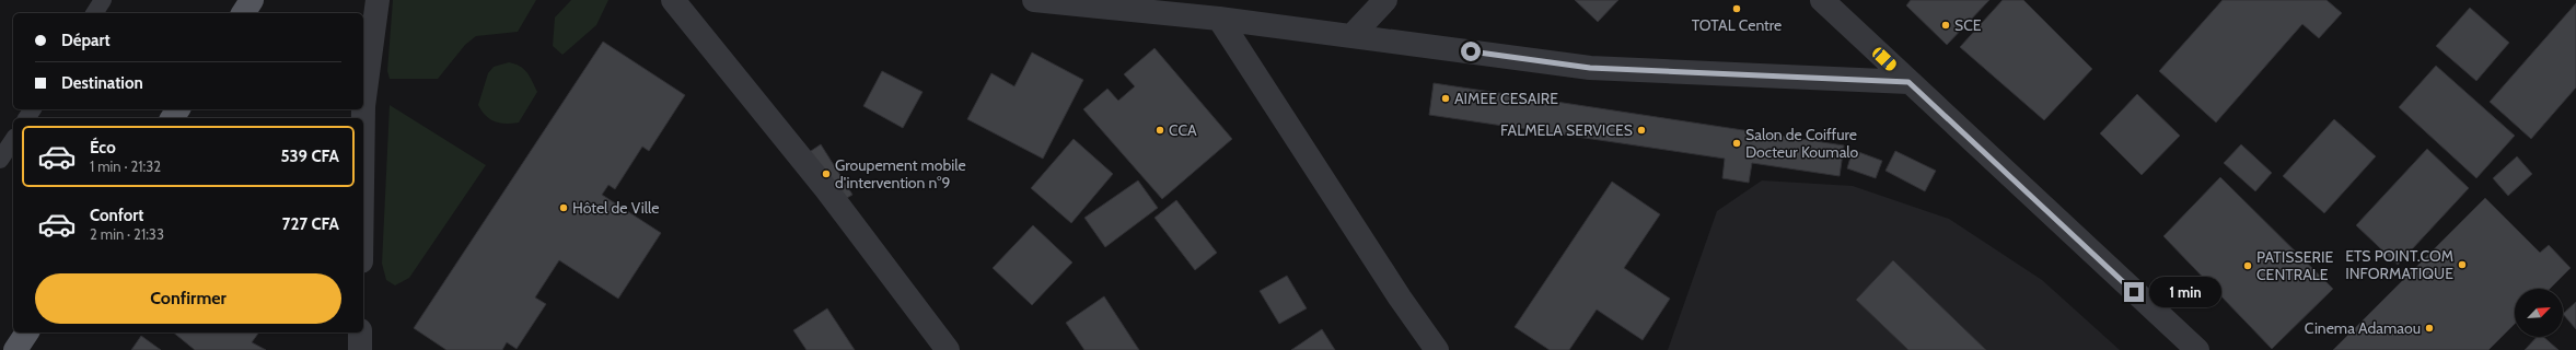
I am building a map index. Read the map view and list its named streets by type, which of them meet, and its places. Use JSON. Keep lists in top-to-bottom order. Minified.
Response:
{"places":["TOTAL Centre","SCE","AIMEE CESAIRE","CCA","FALMELA SERVICES","Salon de Coiffure Docteur Koumalo","Groupement mobile d'intervention n°9","Hôtel de Ville","ETS POINT.COM INFORMATIQUE","PATISSERIE CENTRALE","Cinema Adamaou"],"north":"top right","page":{"banner":["Départ","Destination"],"list":[{"name":"Éco","note":"1 min · 21:32","value":"539 CFA"},{"name":"Confort","note":"2 min · 21:33","value":"727 CFA"}],"buttons":"Confirmer","bubble":"1 min"}}
